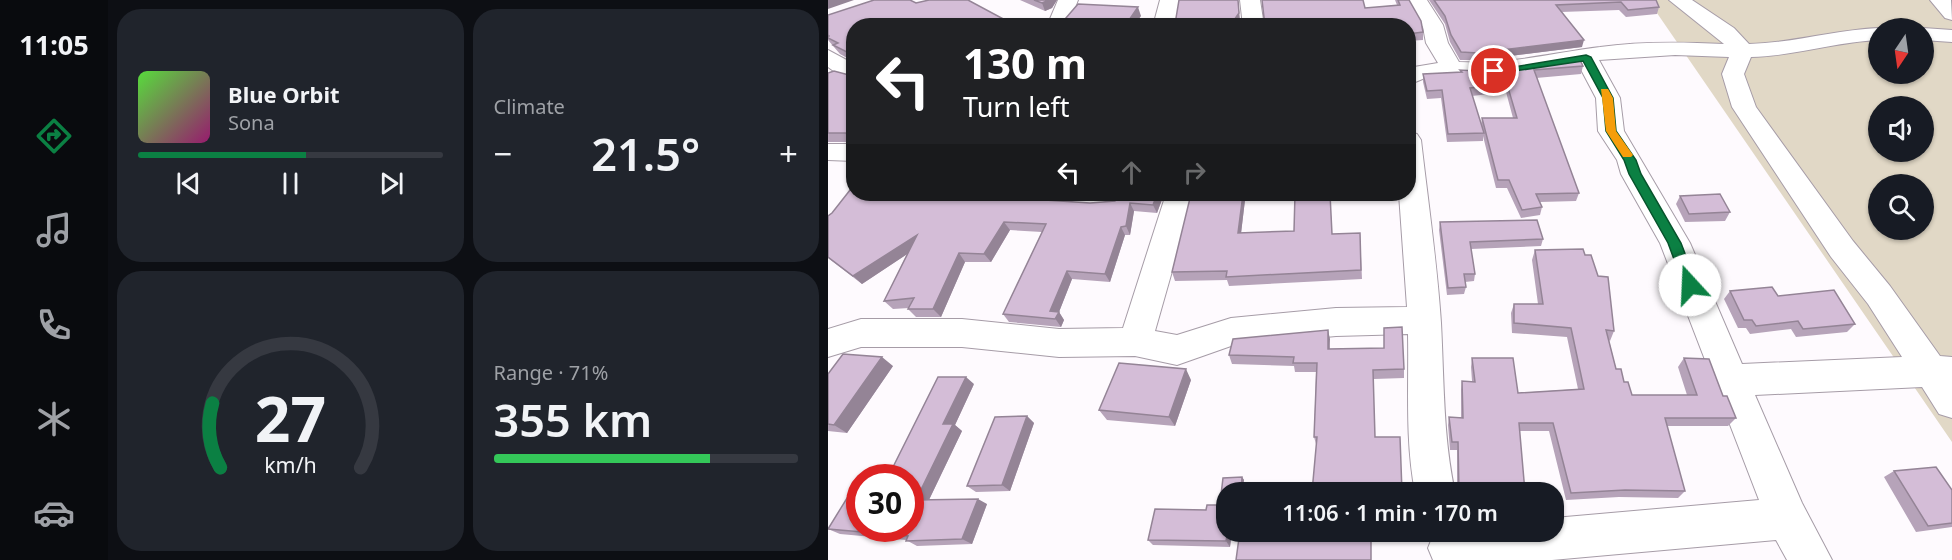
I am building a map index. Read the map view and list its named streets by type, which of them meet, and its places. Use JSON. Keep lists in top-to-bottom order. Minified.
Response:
{"north":"bottom","page":{"tabs":"11:05","tile":["Climate",["Range · 71%","355 km"]],"turn":["130 m","Turn left"],"song":["Blue Orbit","Sona"],"heat":["−","21.5°","+"],"limit":"30","trip":"11:06 · 1 min · 170 m","gauge":["27","km/h"]}}
